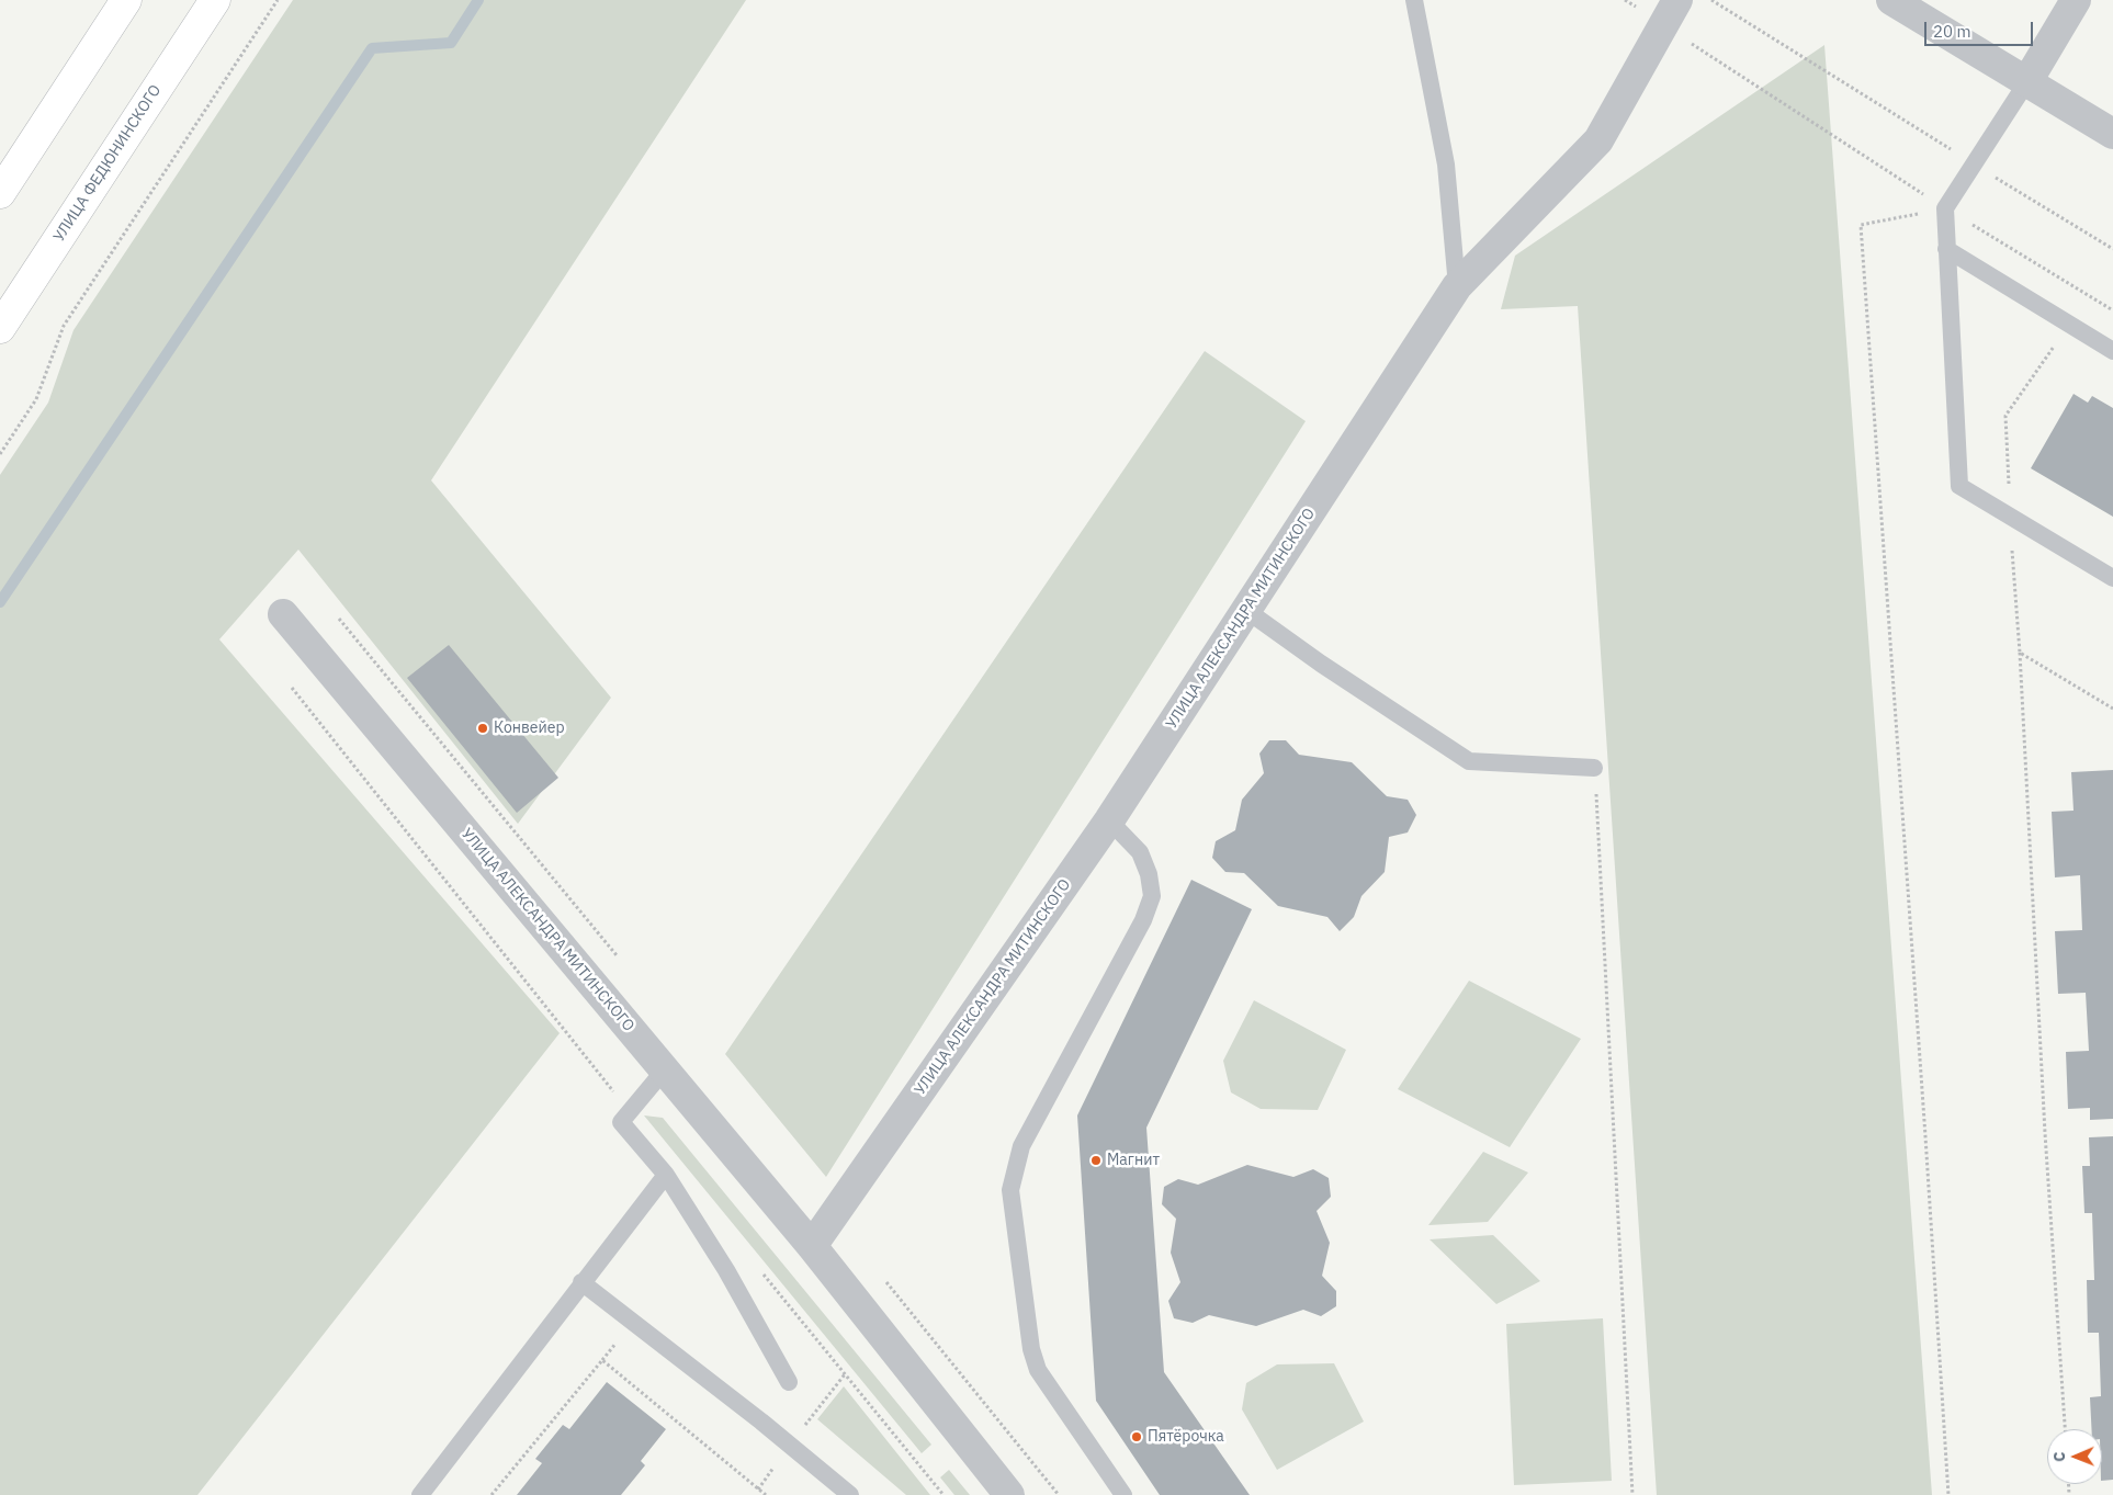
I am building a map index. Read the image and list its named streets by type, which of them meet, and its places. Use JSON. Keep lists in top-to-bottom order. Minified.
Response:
{"streets":{"highway":["УЛИЦА ФЕДЮНИНСКОГО"],"street":["УЛИЦА АЛЕКСАНДРА МИТИНСКОГО"]},"places":["Конвейер","Магнит","Пятёрочка"],"scale_bar":"20 m","north":"left"}
